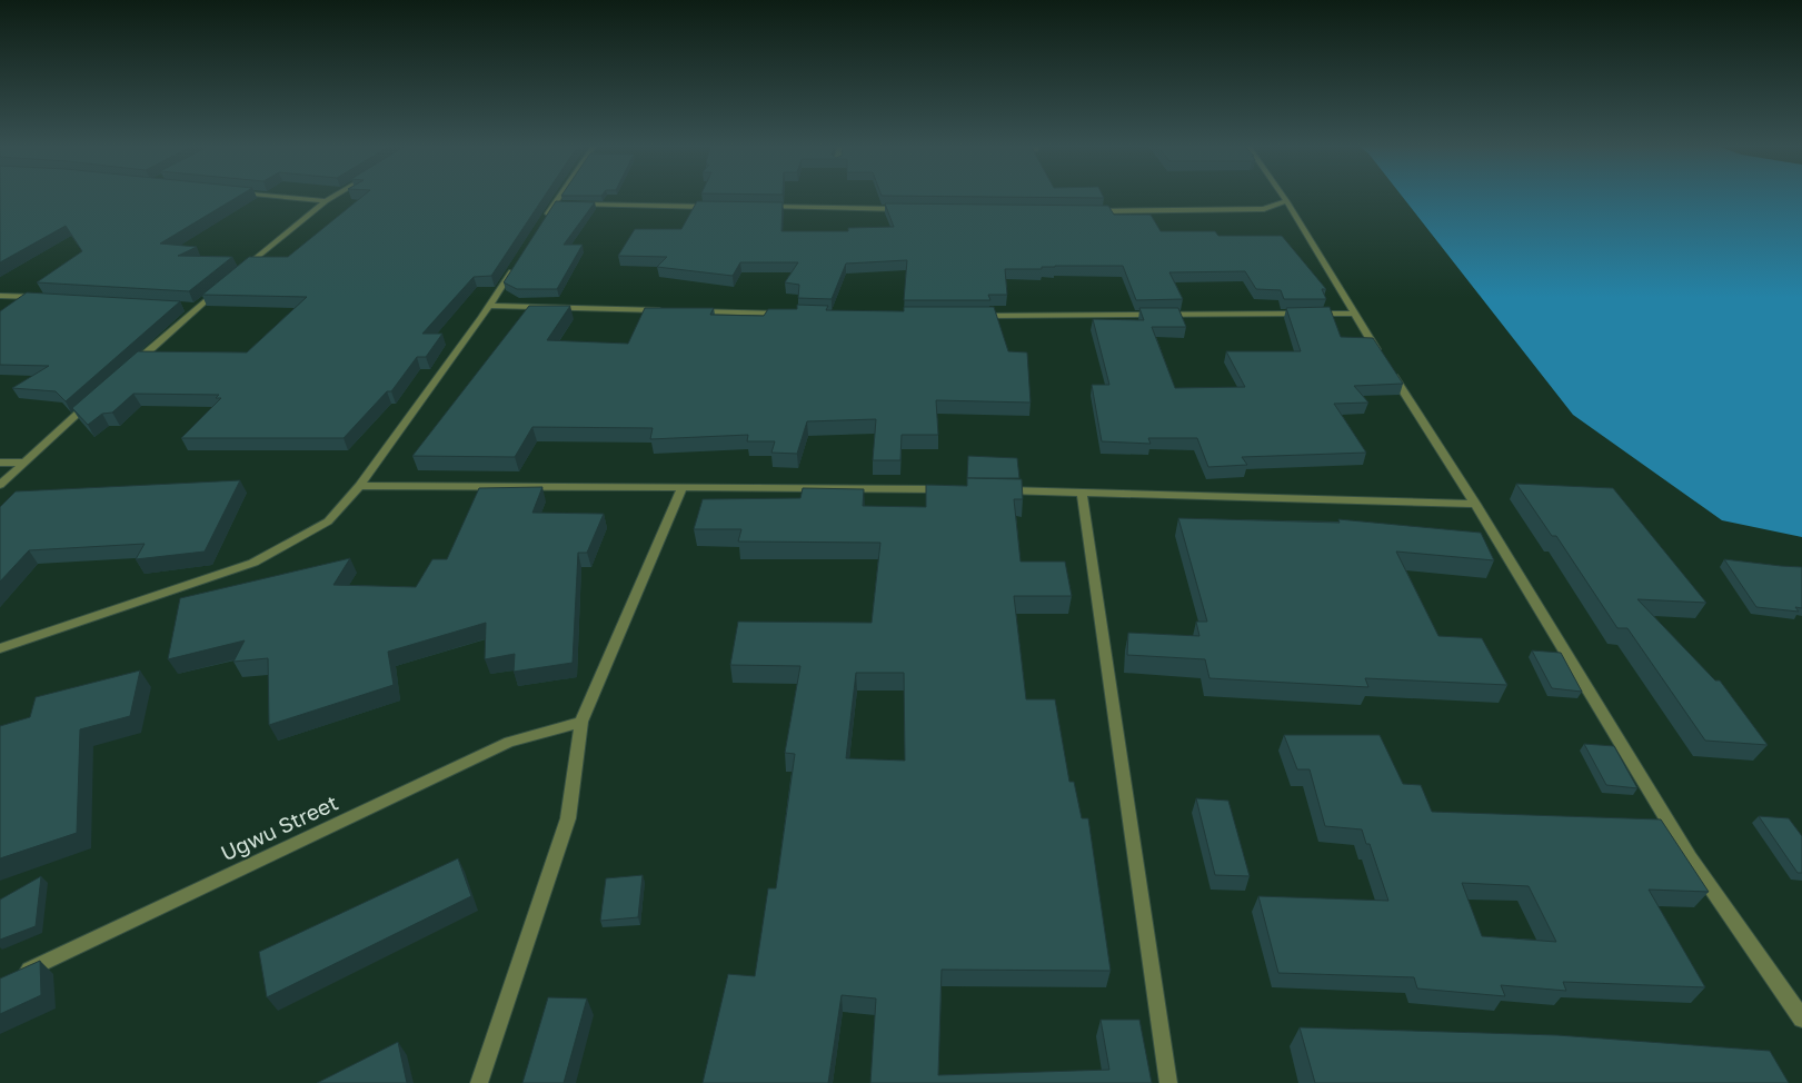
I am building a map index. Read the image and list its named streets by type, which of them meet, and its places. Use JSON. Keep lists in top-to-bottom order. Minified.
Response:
{"streets":{"street":["Ugwu Street"]}}
